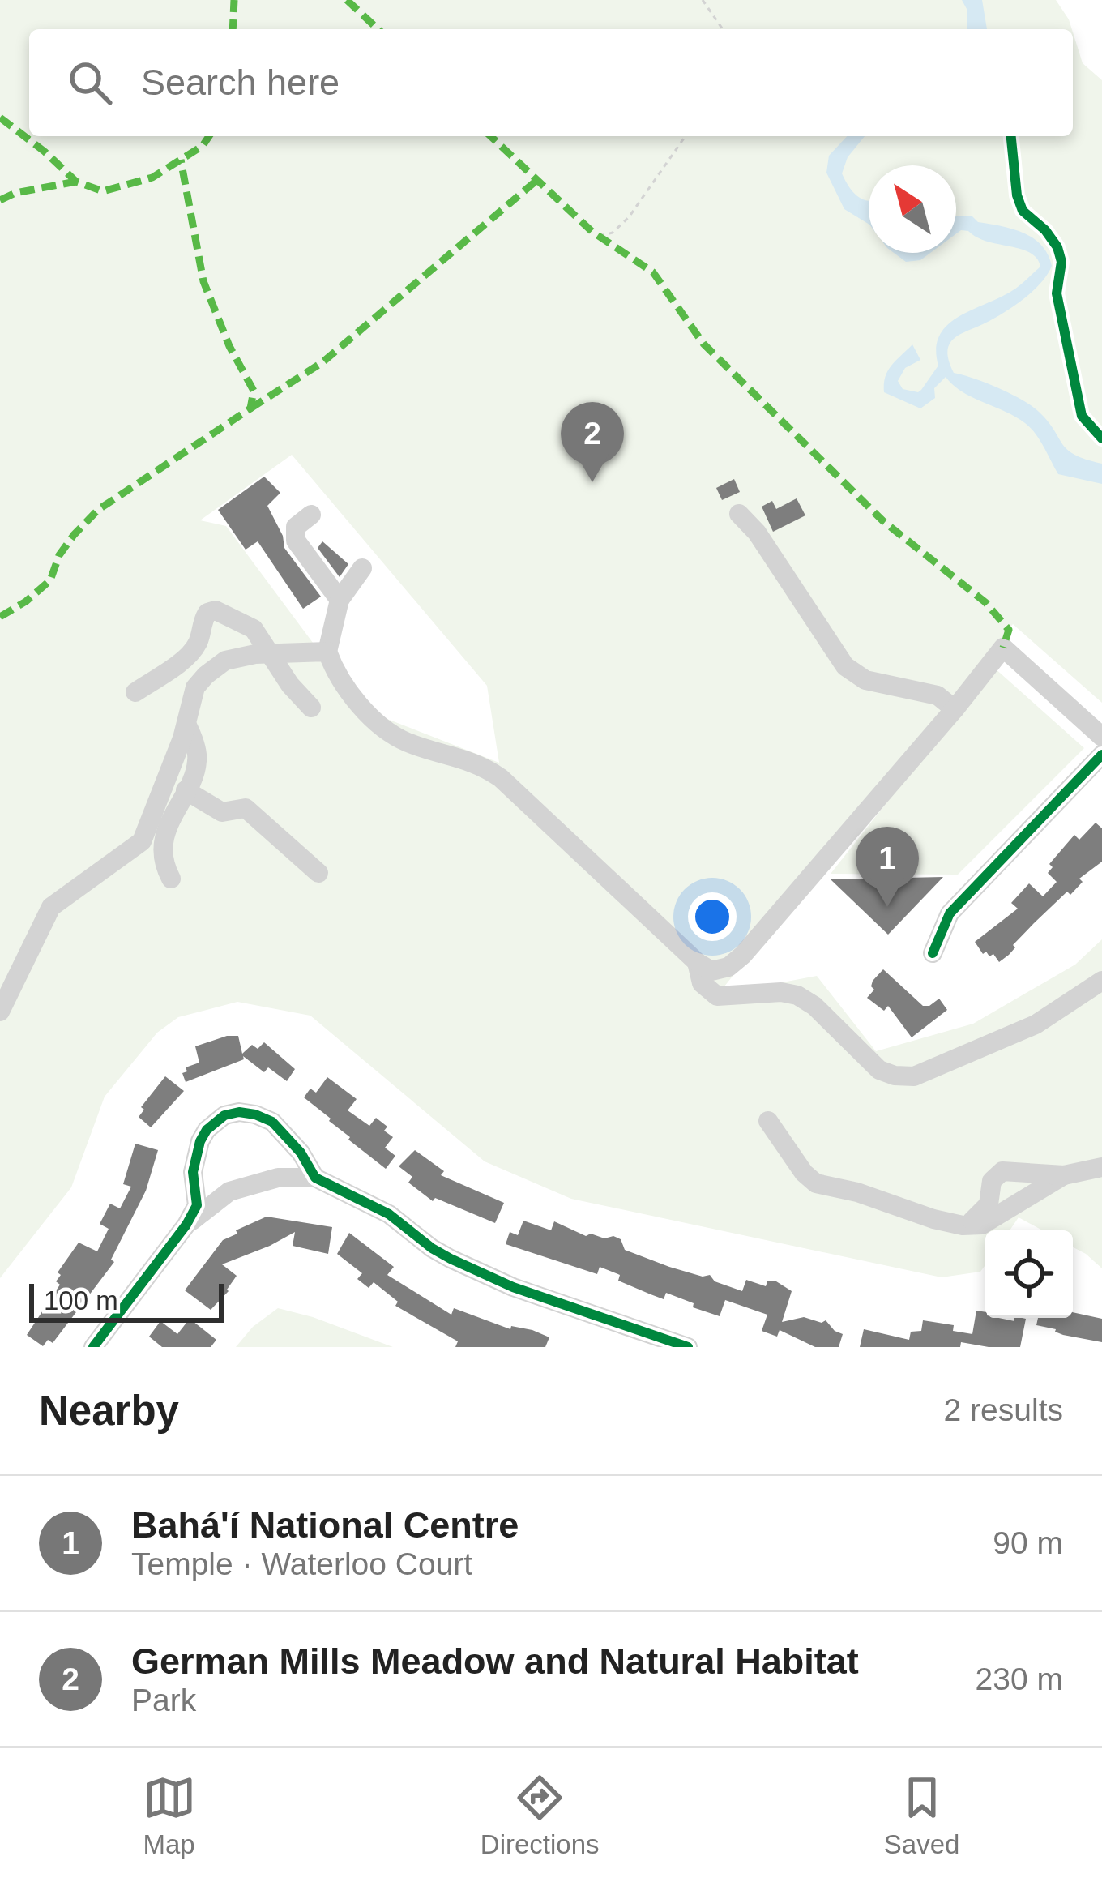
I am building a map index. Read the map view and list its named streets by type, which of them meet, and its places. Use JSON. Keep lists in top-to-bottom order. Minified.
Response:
{"scale_bar":"100 m","north":"top left","page":{"search":"Search here","pins":["2","1"],"scale":"100 m","heading":["Nearby","2 results"],"list":[{"mark":"1","name":"Bahá'í National Centre","note":"Temple · Waterloo Court","value":"90 m"},{"mark":"2","name":"German Mills Meadow and Natural Habitat","note":"Park","value":"230 m"}],"nav":["Map","Directions","Saved"]}}
